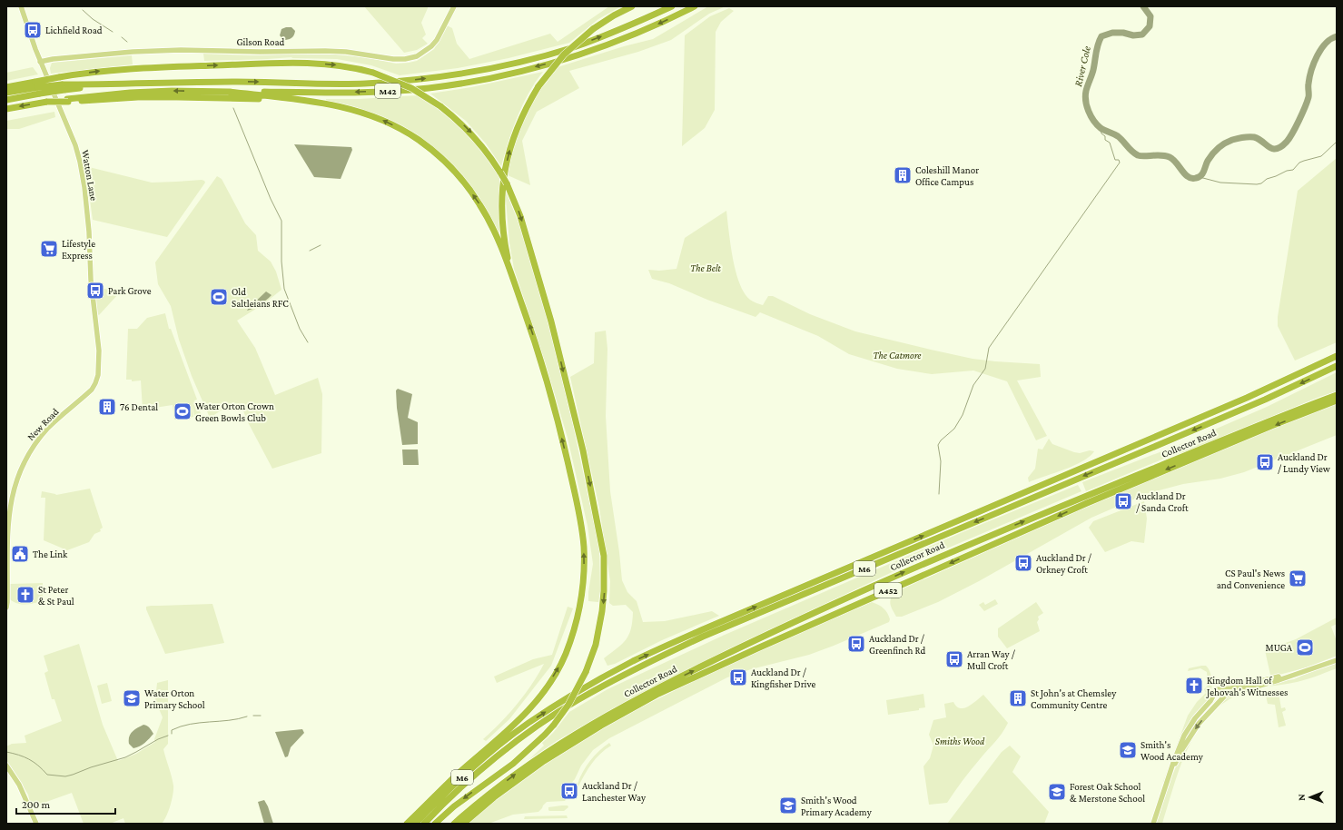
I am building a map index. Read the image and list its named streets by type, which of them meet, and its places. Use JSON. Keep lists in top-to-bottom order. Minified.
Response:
{"streets":{"highway":["M42","Collector Road","M6","A452"],"main road":["Gilson Road","Watton Lane","New Road"]},"crossings":[["Gilson Road","Watton Lane"],["Watton Lane","New Road"]],"water":["River Cole"],"parks":["The Belt","The Catmore","Smiths Wood"],"places":{"bus stop":["Lichfield Road","Park Grove","Auckland Dr / Lundy View","Auckland Dr / Sanda Croft","Auckland Dr / Orkney Croft","Auckland Dr / Greenfinch Rd","Arran Way / Mull Croft","Auckland Dr / Kingfisher Drive","Auckland Dr / Lanchester Way"],"building":["Coleshill Manor Office Campus","76 Dental","St John's at Chemsley Community Centre"],"supermarket":["Lifestyle Express","CS Paul's News and Convenience"],"sports":["Old Saltleians RFC","Water Orton Crown Green Bowls Club","MUGA"],"public building":["The Link"],"church":["St Peter & St Paul","Kingdom Hall of Jehovah's Witnesses"],"school or university":["Water Orton Primary School","Smith's Wood Academy","Forest Oak School & Merstone School","Smith's Wood Primary Academy"]},"scale_bar":"200 m","north":"left"}
